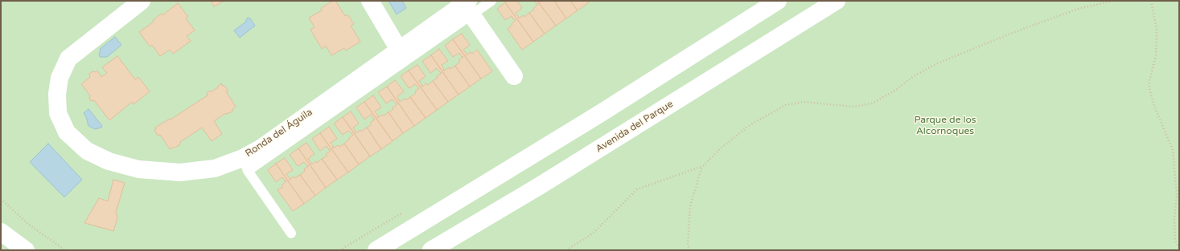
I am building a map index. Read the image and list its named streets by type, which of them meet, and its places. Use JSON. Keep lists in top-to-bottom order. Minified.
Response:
{"streets":{"street":["Avenida del Parque","Ronda del Águila"]},"parks":["Parque de los Alcornoques"]}
